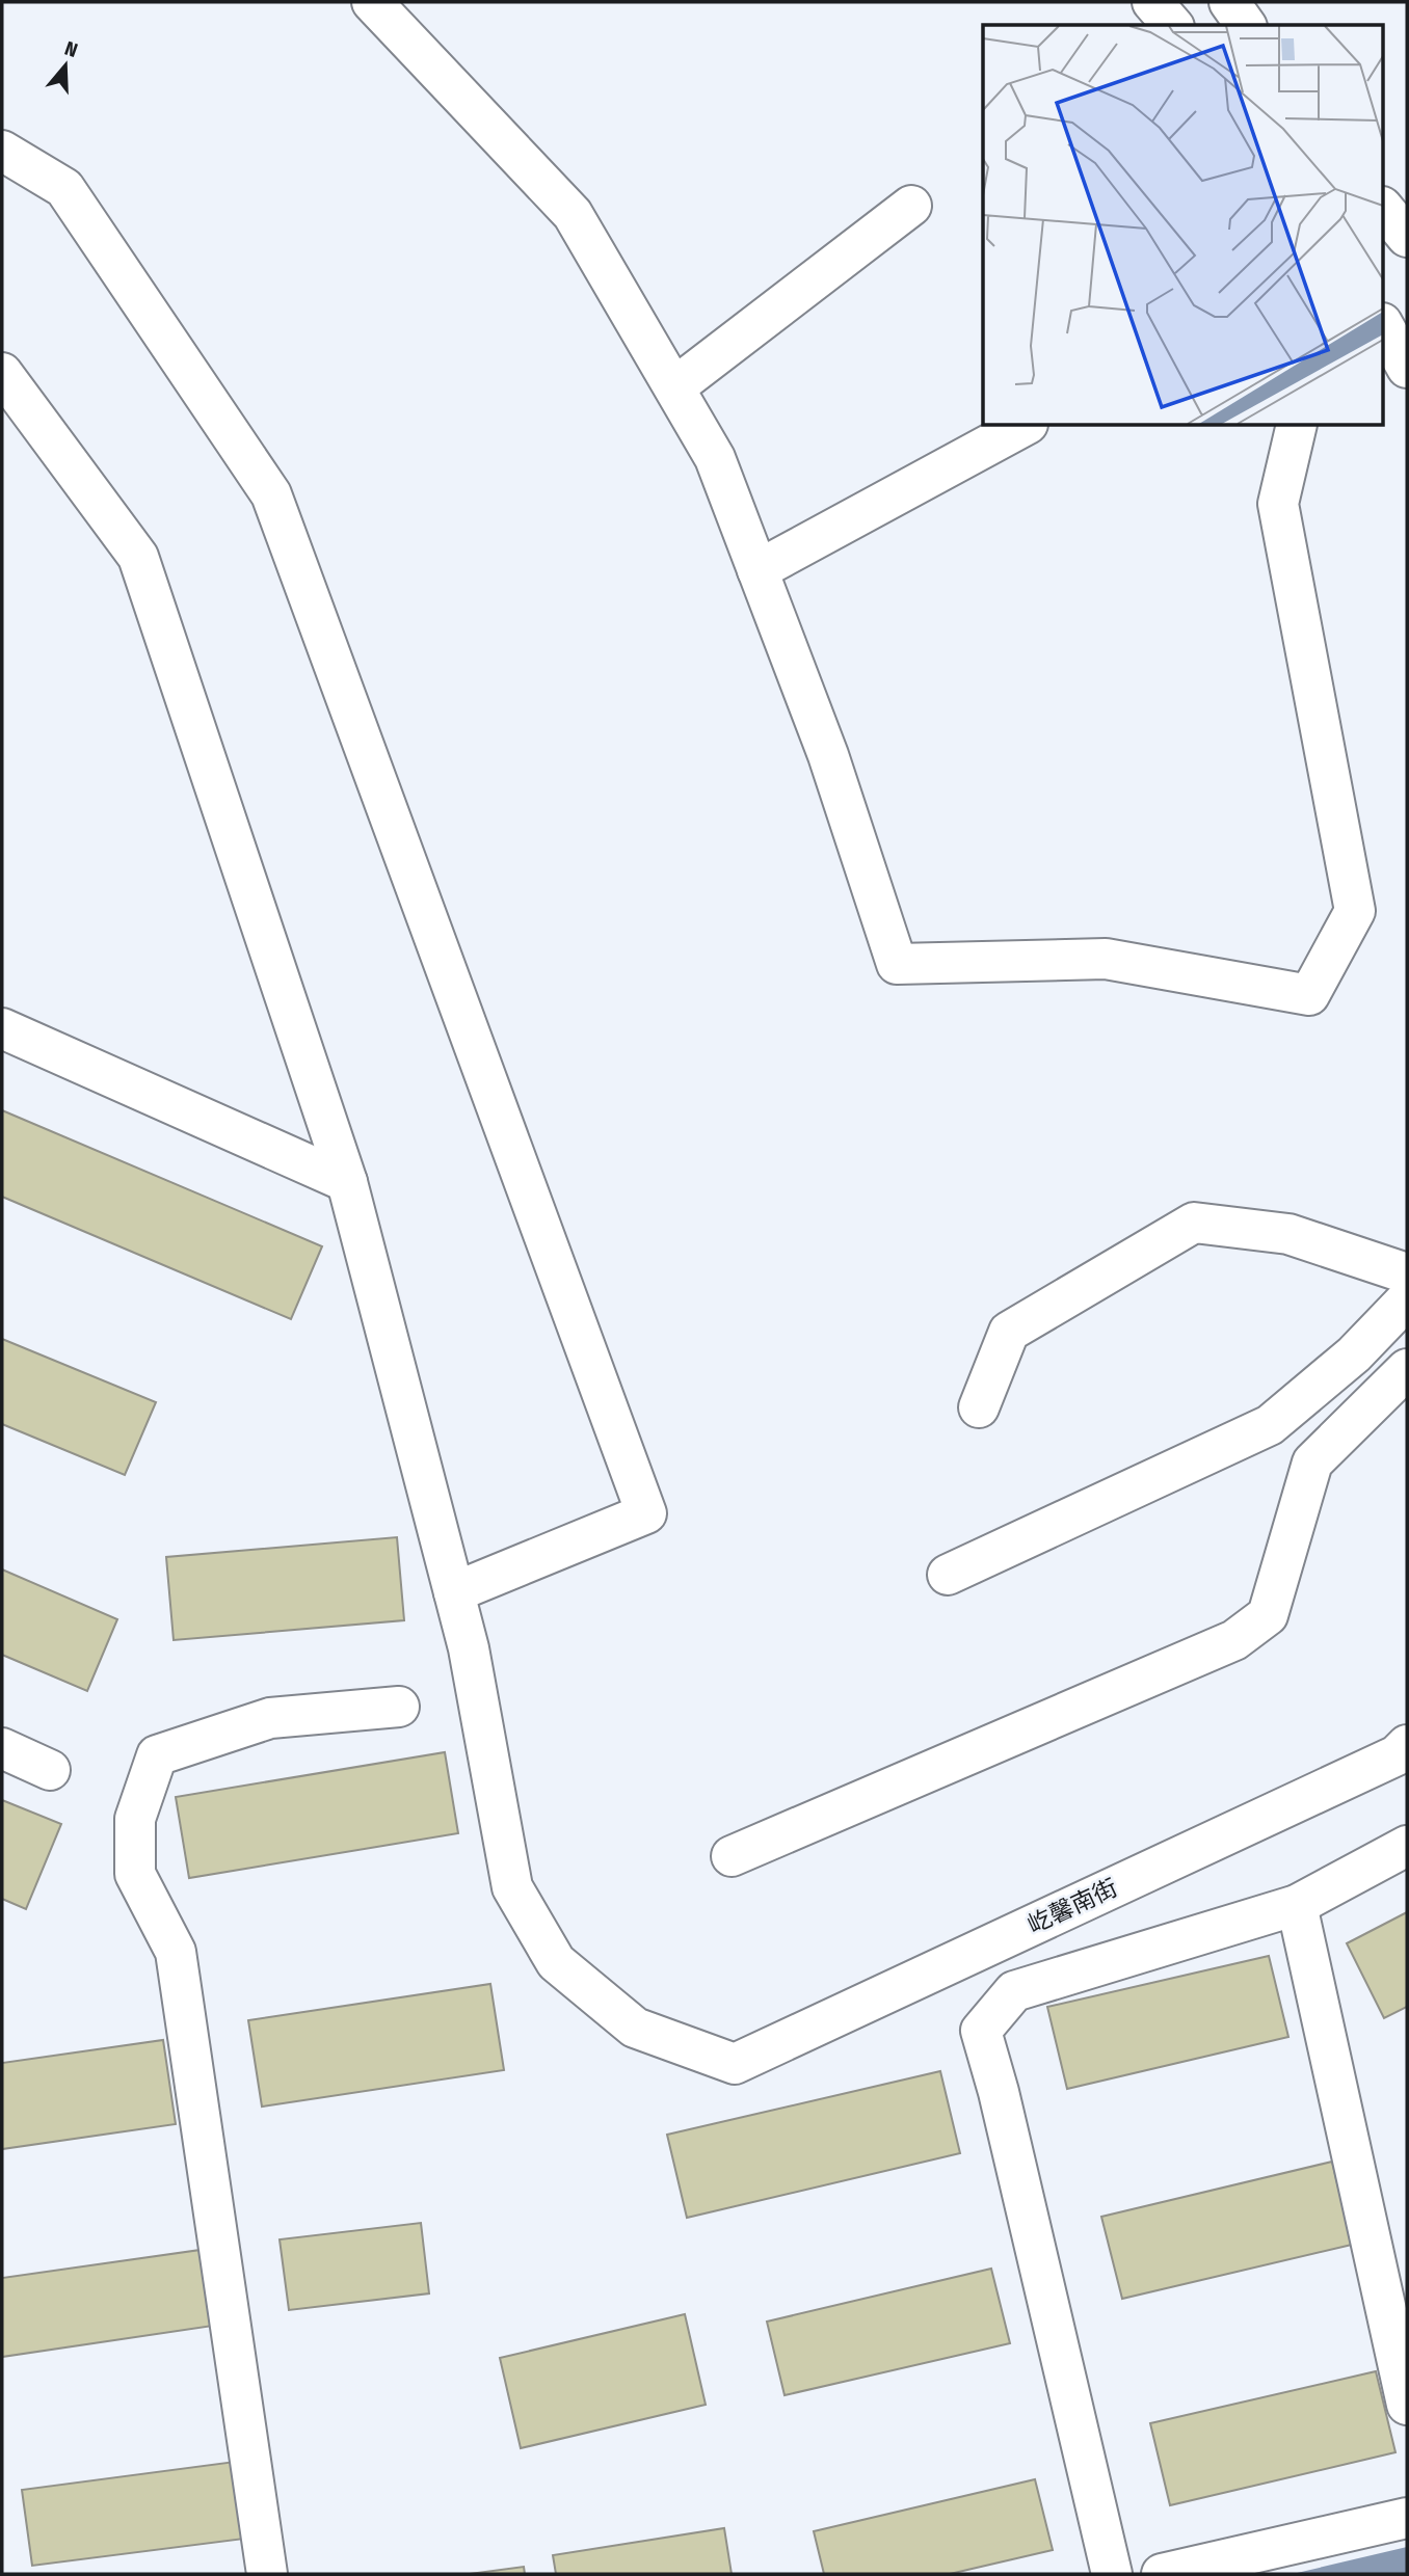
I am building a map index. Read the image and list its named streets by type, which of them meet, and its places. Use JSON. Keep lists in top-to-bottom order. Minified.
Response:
{"streets":{"street":["屹馨南街"]},"north":"top"}
